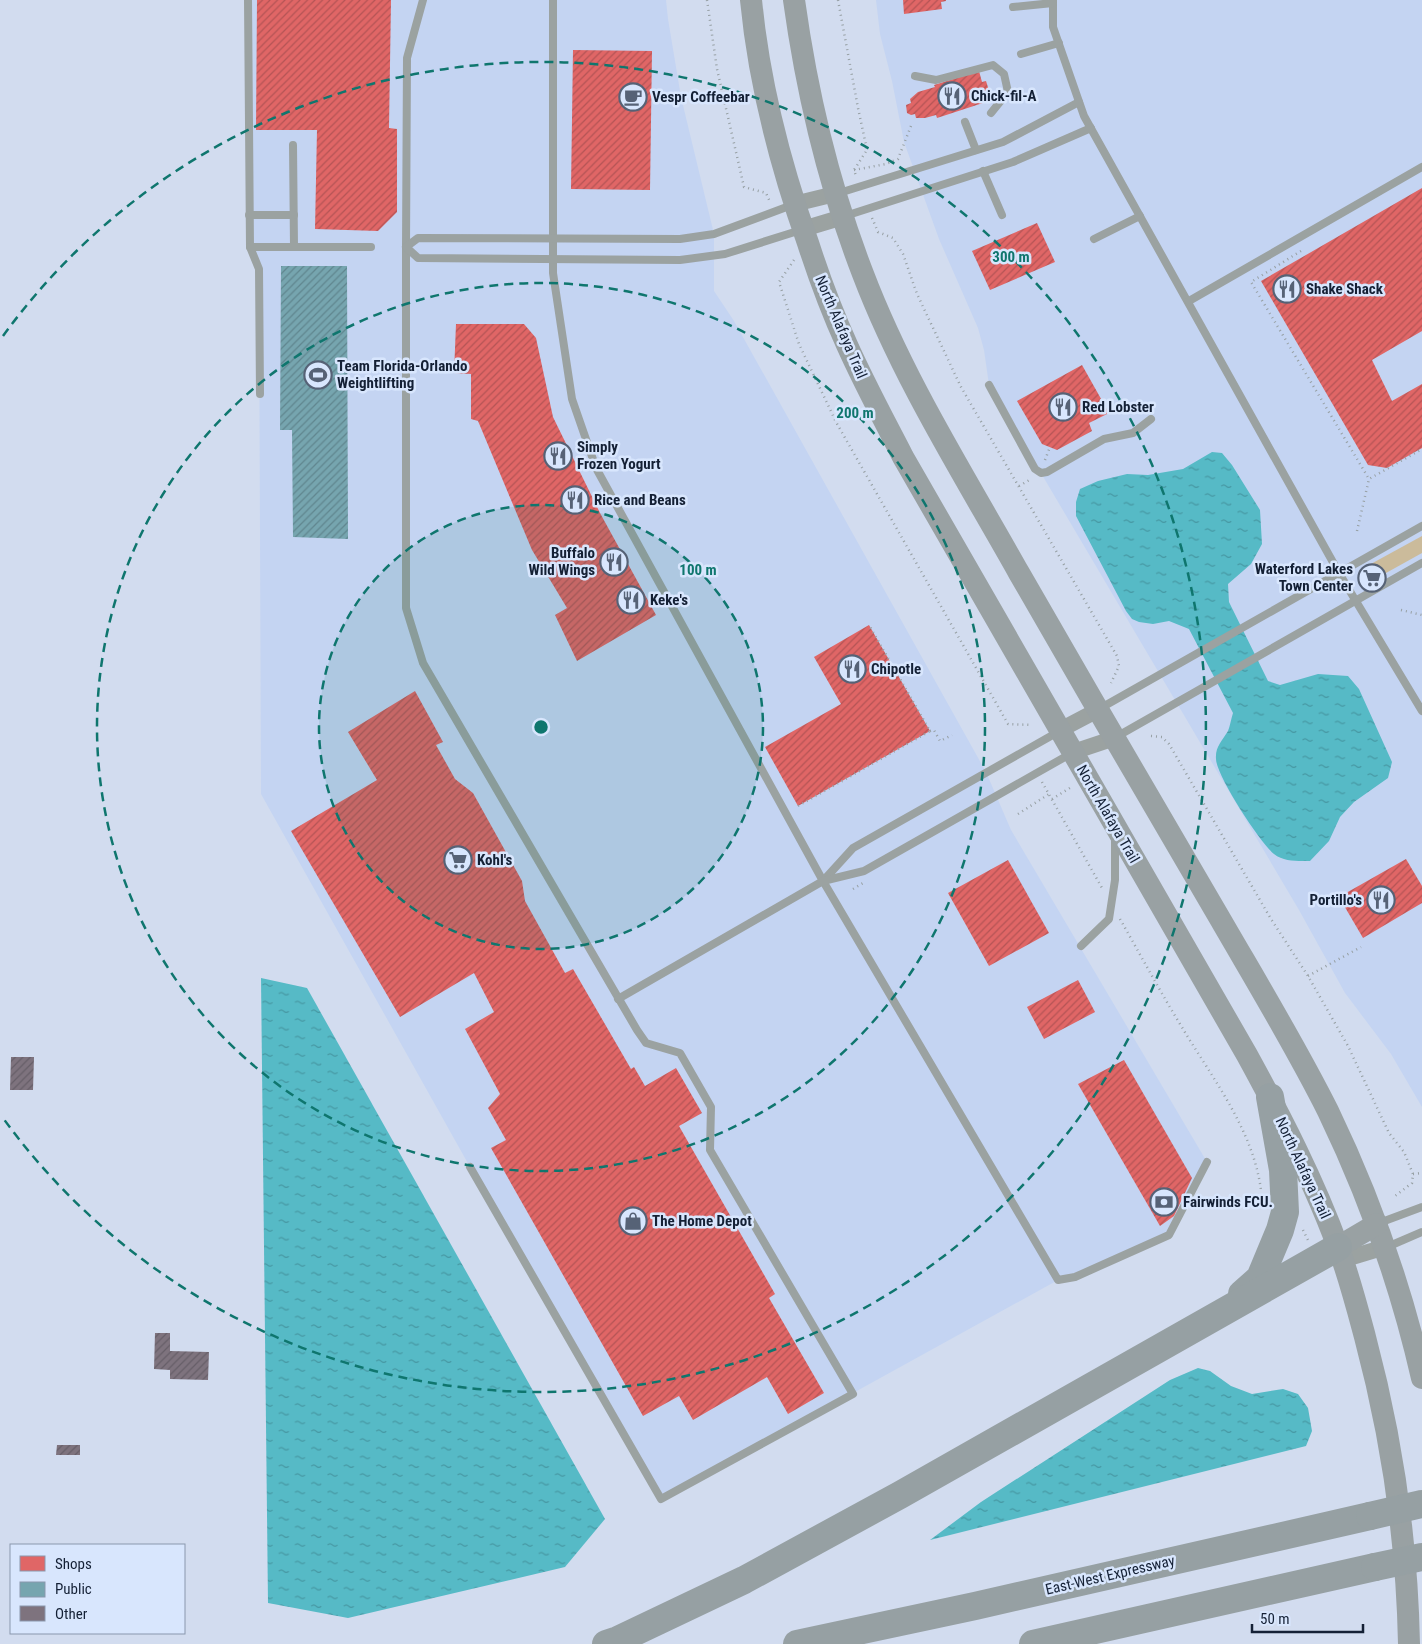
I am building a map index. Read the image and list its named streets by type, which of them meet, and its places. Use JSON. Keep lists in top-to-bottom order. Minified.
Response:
{"streets":{"highway":["East-West Expressway"],"main road":["North Alafaya Trail"]},"places":{"restaurant":["Chick-fil-A","Shake Shack","Red Lobster","Simply Frozen Yogurt","Rice and Beans","Buffalo Wild Wings","Keke's","Chipotle","Portillo's"],"cafe":["Vespr Coffeebar"],"sports":["Team Florida-Orlando Weightlifting"],"supermarket":["Waterford Lakes Town Center","Kohl's"],"bank":["Fairwinds FCU."],"shop":["The Home Depot"]},"legend":["Shops","Public","Other"],"scale_bar":"50 m","rings":["300 m","200 m","100 m"]}
